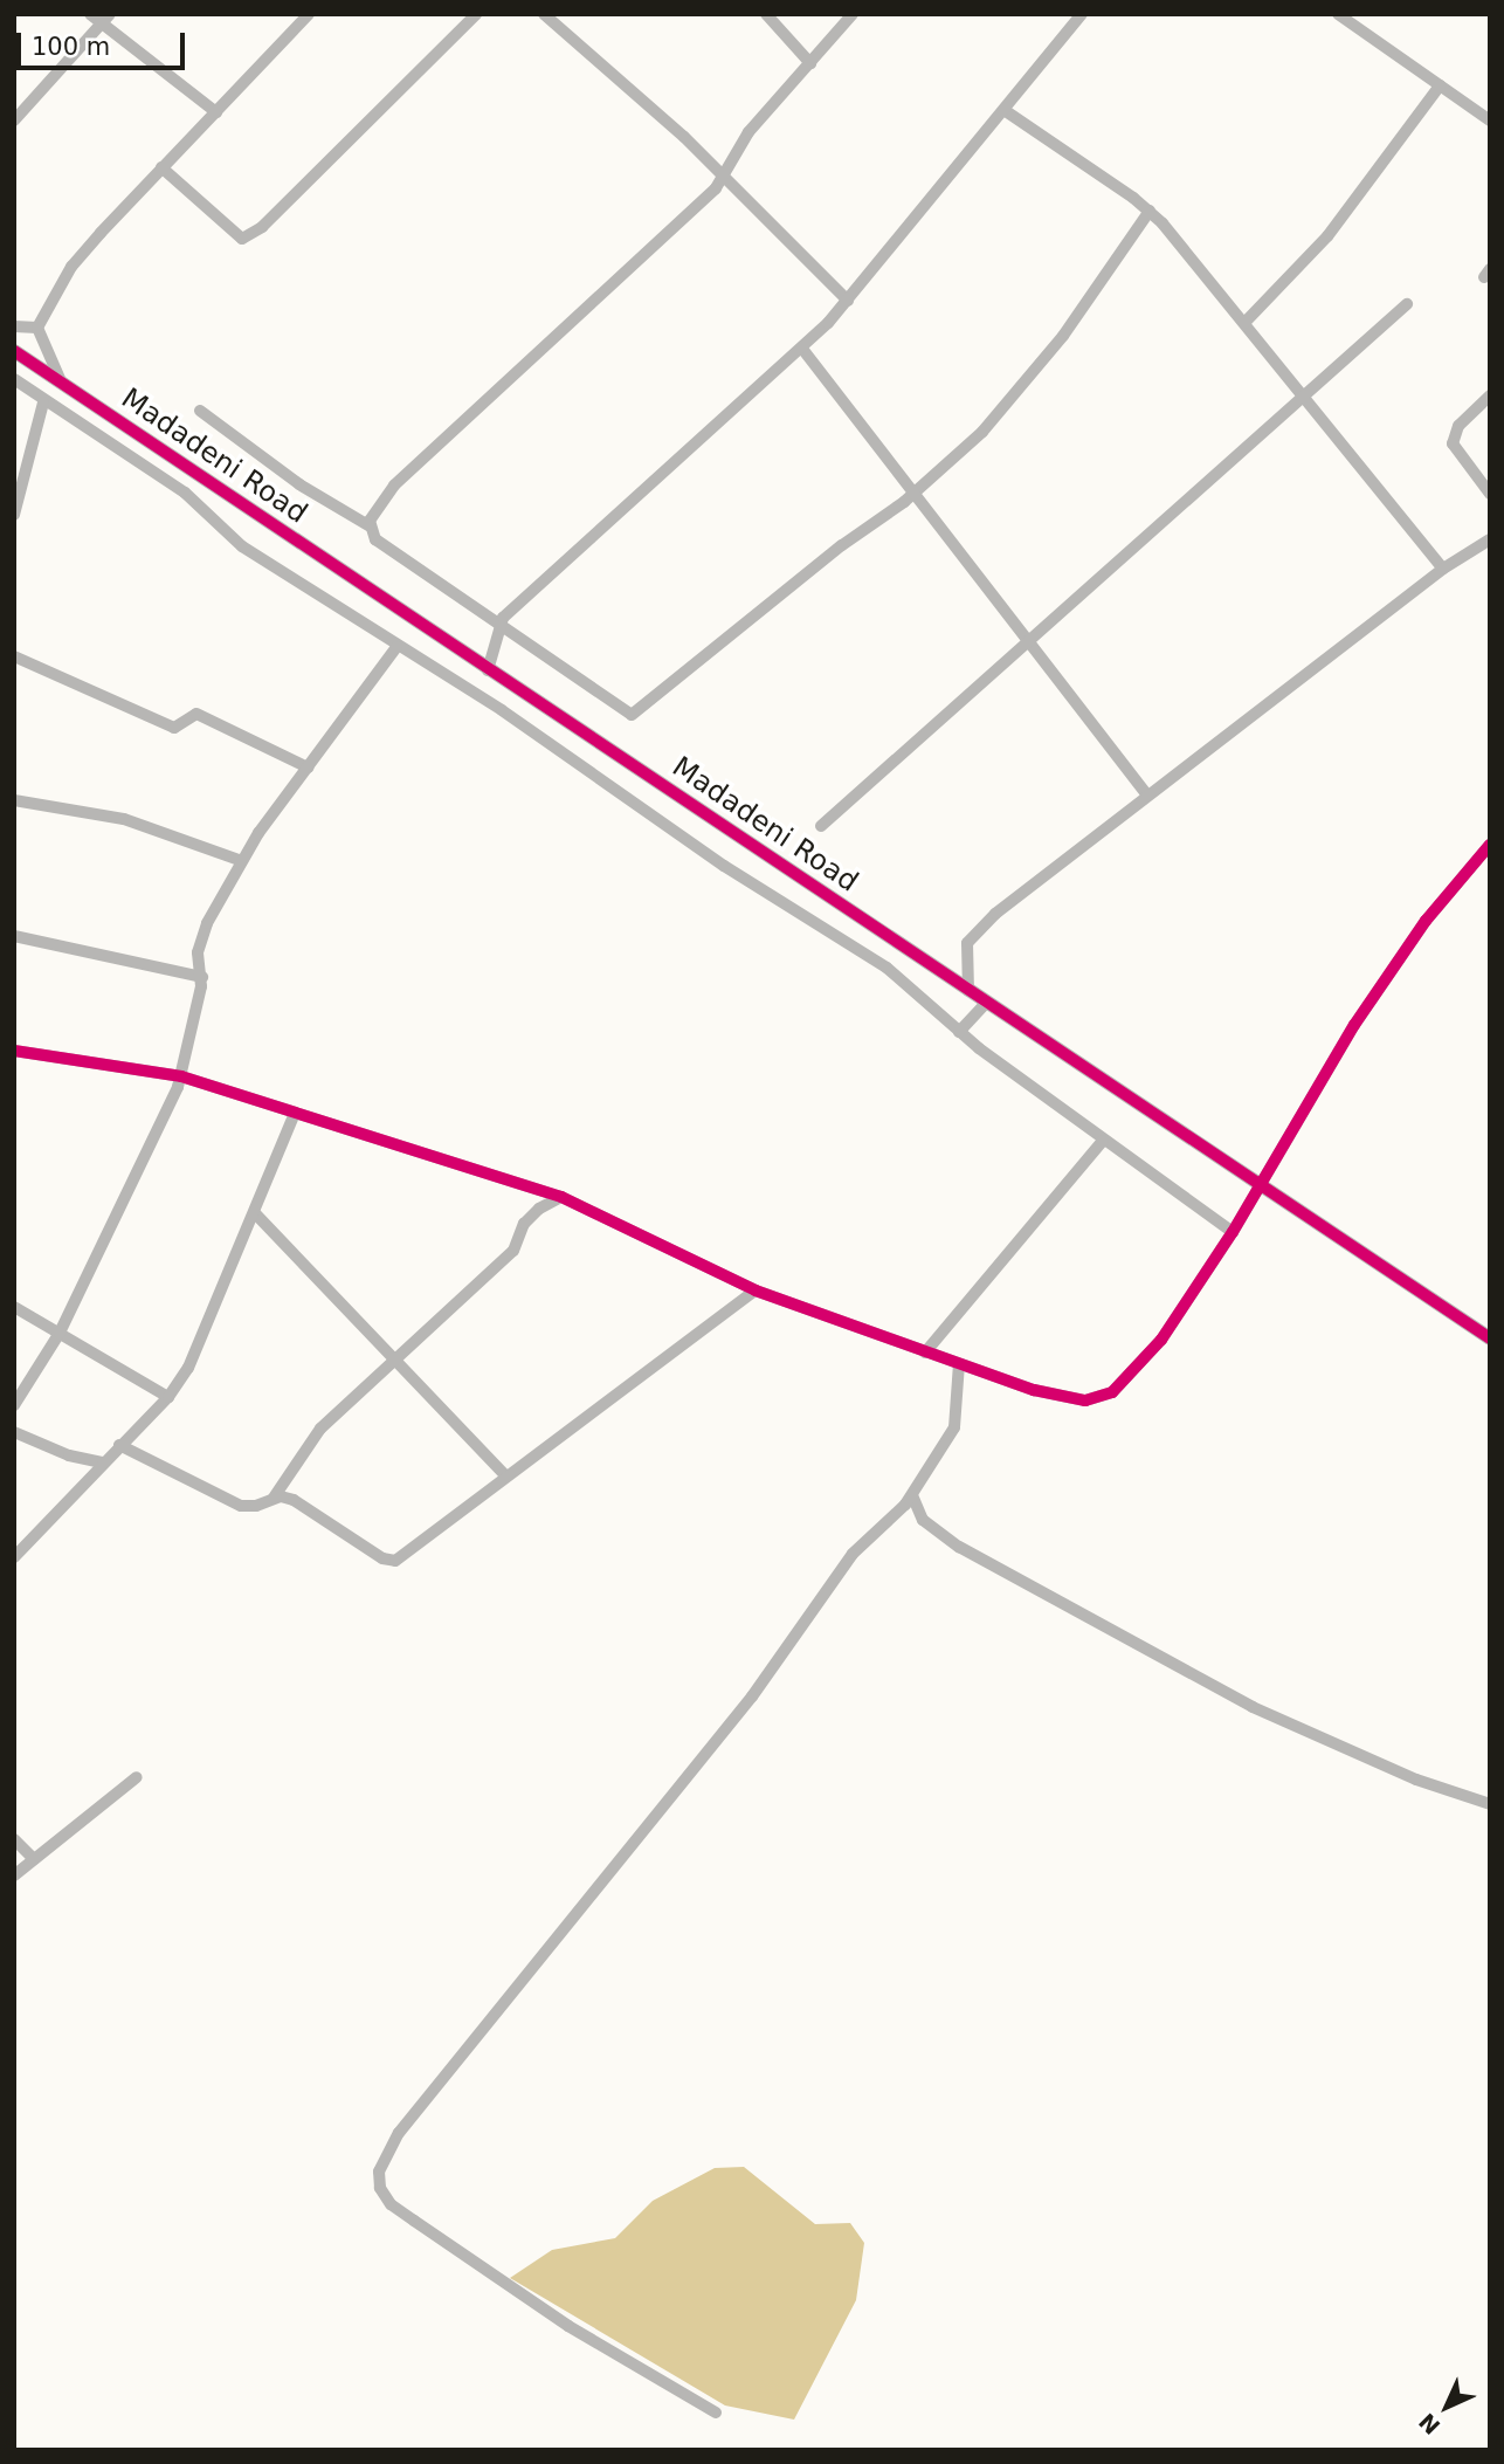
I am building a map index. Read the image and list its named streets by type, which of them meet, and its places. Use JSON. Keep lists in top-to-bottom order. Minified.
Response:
{"streets":{"street":["Madadeni Road"]},"scale_bar":"100 m","north":"bottom left"}
